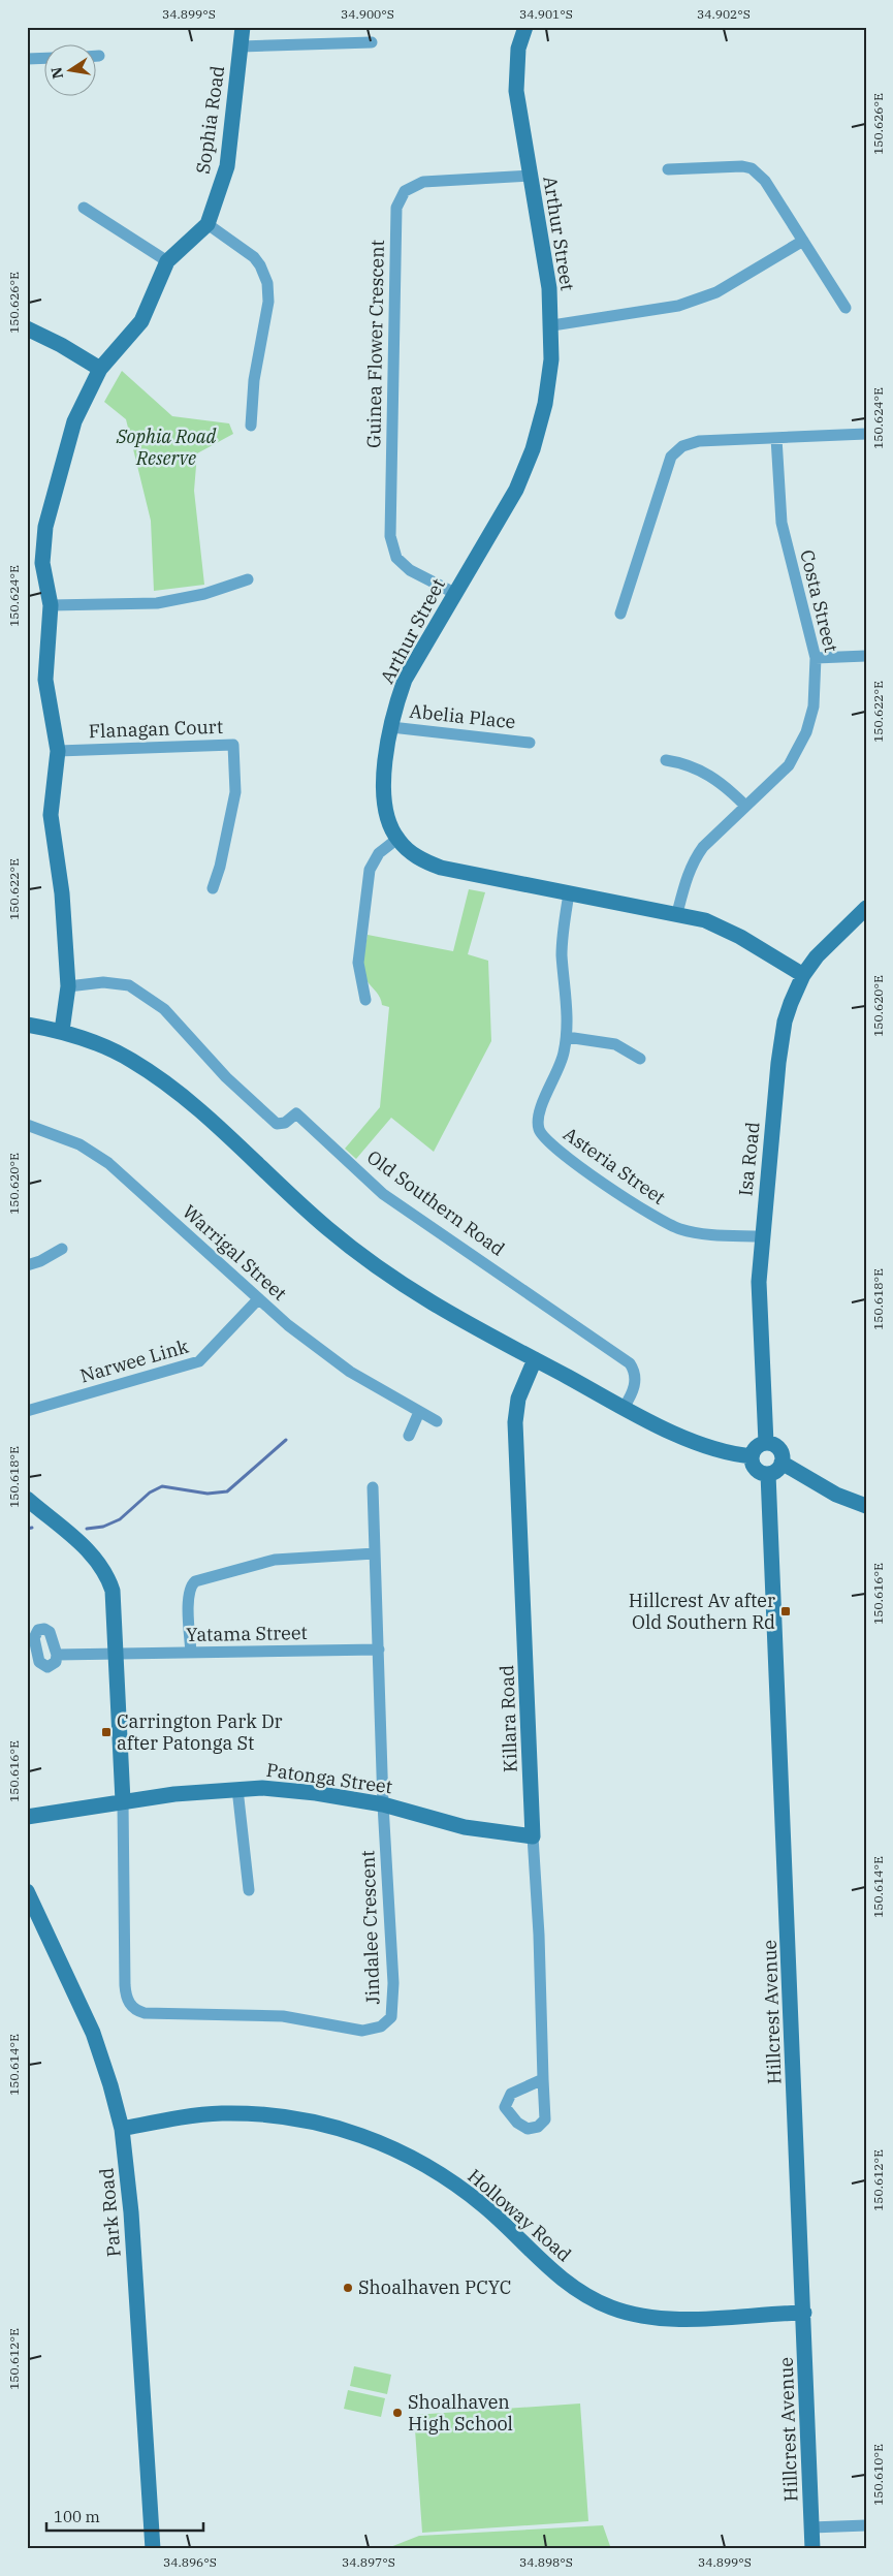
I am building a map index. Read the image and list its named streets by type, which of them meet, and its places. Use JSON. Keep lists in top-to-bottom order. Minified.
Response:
{"streets":{"street":["Sophia Road","Arthur Street","Guinea Flower Crescent","Costa Street","Abelia Place","Flanagan Court","Isa Road","Asteria Street","Old Southern Road","Warrigal Street","Narwee Link","Yatama Street","Killara Road","Patonga Street","Jindalee Crescent","Hillcrest Avenue","Park Road","Holloway Road"]},"crossings":[["Arthur Street","Guinea Flower Crescent"],["Arthur Street","Costa Street"],["Arthur Street","Abelia Place"],["Arthur Street","Isa Road"],["Arthur Street","Asteria Street"],["Isa Road","Asteria Street"],["Isa Road","Hillcrest Avenue"],["Warrigal Street","Narwee Link"],["Yatama Street","Jindalee Crescent"],["Killara Road","Patonga Street"],["Patonga Street","Jindalee Crescent"],["Hillcrest Avenue","Holloway Road"],["Park Road","Holloway Road"]],"parks":["Sophia Road Reserve"],"places":{"transit":["Hillcrest Av after Old Southern Rd","Carrington Park Dr after Patonga St"],"other":["Shoalhaven PCYC","Shoalhaven High School"]},"scale_bar":"100 m","north":"left","coordinates":["34.899°S","34.900°S","34.901°S","34.902°S","150.626°E","150.624°E","150.622°E","150.620°E","150.618°E","150.616°E","150.614°E","150.612°E","150.610°E","34.896°S","34.897°S","34.898°S"]}
